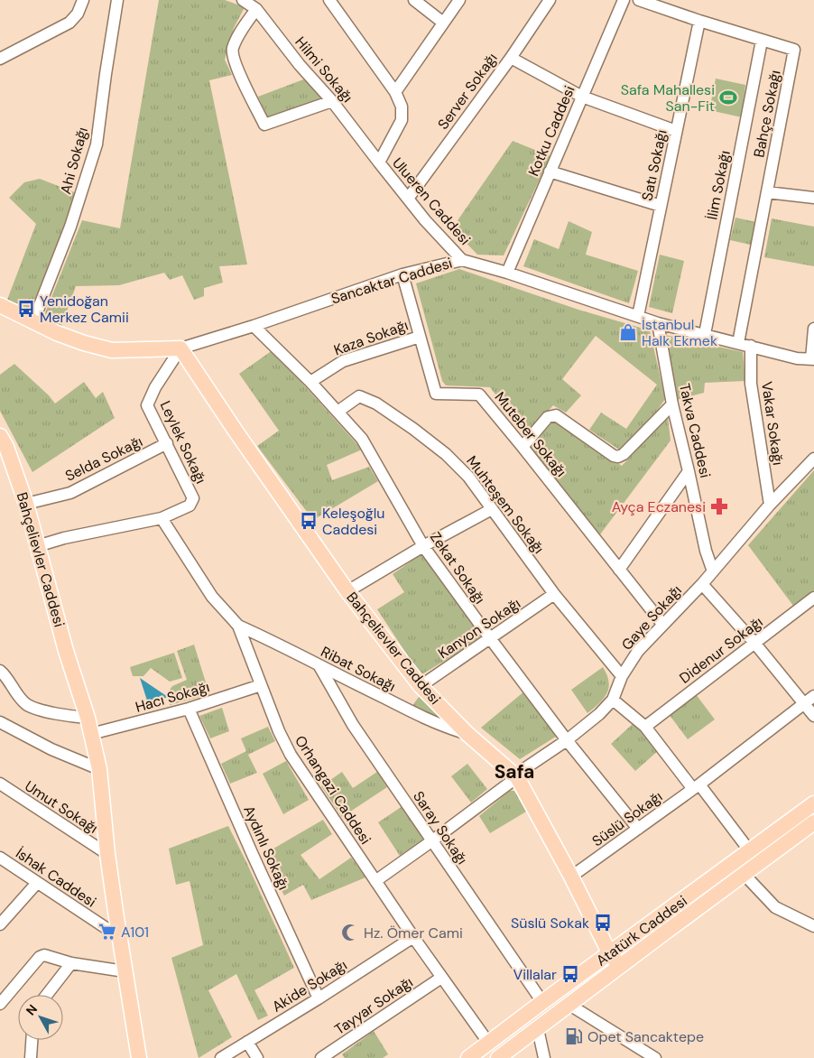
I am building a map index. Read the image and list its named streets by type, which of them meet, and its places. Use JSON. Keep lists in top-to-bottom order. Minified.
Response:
{"streets":{"main road":["Sancaktar Caddesi","Bahçelievler Caddesi","Atatürk Caddesi"],"street":["Hilmi Sokağı","Server Sokağı","Bahçe Sokağı","Kotku Caddesi","Ahi Sokağı","Satı Sokağı","İlim Sokağı","Ulueren Caddesi","Kaza Sokağı","Vakar Sokağı","Takva Caddesi","Muteber Sokağı","Leylek Sokağı","Selda Sokağı","Muhteşem Sokağı","Zekat Sokağı","Gaye Sokağı","Kanyon Sokağı","Didenur Sokağı","Ribat Sokağı","Hacı Sokağı","Orhangazi Caddesi","Umut Sokağı","Süslü Sokağı","Saray Sokağı","Aydınlı Sokağı","İshak Caddesi","Akide Sokağı","Tayyar Sokağı"]},"crossings":[["Hilmi Sokağı","Ulueren Caddesi"],["Server Sokağı","Ulueren Caddesi"],["Bahçe Sokağı","Satı Sokağı"],["Bahçe Sokağı","İlim Sokağı"],["Bahçe Sokağı","Sancaktar Caddesi"],["Kotku Caddesi","Sancaktar Caddesi"],["Ahi Sokağı","Sancaktar Caddesi"],["Satı Sokağı","Sancaktar Caddesi"],["İlim Sokağı","Sancaktar Caddesi"],["Ulueren Caddesi","Sancaktar Caddesi"],["Sancaktar Caddesi","Vakar Sokağı"],["Sancaktar Caddesi","Takva Caddesi"],["Sancaktar Caddesi","Muteber Sokağı"],["Sancaktar Caddesi","Leylek Sokağı"],["Sancaktar Caddesi","Bahçelievler Caddesi"],["Sancaktar Caddesi","Zekat Sokağı"],["Kaza Sokağı","Muteber Sokağı"],["Kaza Sokağı","Zekat Sokağı"],["Vakar Sokağı","Gaye Sokağı"],["Takva Caddesi","Gaye Sokağı"],["Muteber Sokağı","Gaye Sokağı"],["Leylek Sokağı","Selda Sokağı"],["Leylek Sokağı","Bahçelievler Caddesi"],["Leylek Sokağı","Orhangazi Caddesi"],["Selda Sokağı","Bahçelievler Caddesi"],["Muhteşem Sokağı","Zekat Sokağı"],["Muhteşem Sokağı","Gaye Sokağı"],["Muhteşem Sokağı","Kanyon Sokağı"],["Bahçelievler Caddesi","Gaye Sokağı"],["Bahçelievler Caddesi","Kanyon Sokağı"],["Bahçelievler Caddesi","Ribat Sokağı"],["Bahçelievler Caddesi","Hacı Sokağı"],["Bahçelievler Caddesi","Umut Sokağı"],["Bahçelievler Caddesi","Süslü Sokağı"],["Bahçelievler Caddesi","İshak Caddesi"],["Bahçelievler Caddesi","Atatürk Caddesi"],["Zekat Sokağı","Gaye Sokağı"],["Zekat Sokağı","Kanyon Sokağı"],["Zekat Sokağı","Süslü Sokağı"],["Gaye Sokağı","Orhangazi Caddesi"],["Gaye Sokağı","Saray Sokağı"],["Ribat Sokağı","Orhangazi Caddesi"],["Ribat Sokağı","Saray Sokağı"],["Hacı Sokağı","Orhangazi Caddesi"],["Hacı Sokağı","Aydınlı Sokağı"],["Orhangazi Caddesi","Atatürk Caddesi"],["Orhangazi Caddesi","Akide Sokağı"],["Orhangazi Caddesi","Tayyar Sokağı"],["Saray Sokağı","Atatürk Caddesi"],["Aydınlı Sokağı","Akide Sokağı"]],"districts":["Safa"],"places":{"sports":["Safa Mahallesi San-Fit"],"bus stop":["Yenidoğan Merkez Camii","Keleşoğlu Caddesi","Süslü Sokak","Villalar"],"shop":["İstanbul Halk Ekmek"],"pharmacy":["Ayça Eczanesi"],"supermarket":["A101"],"mosque":["Hz. Ömer Cami"],"fuel station":["Opet Sancaktepe"]},"north":"top left"}
